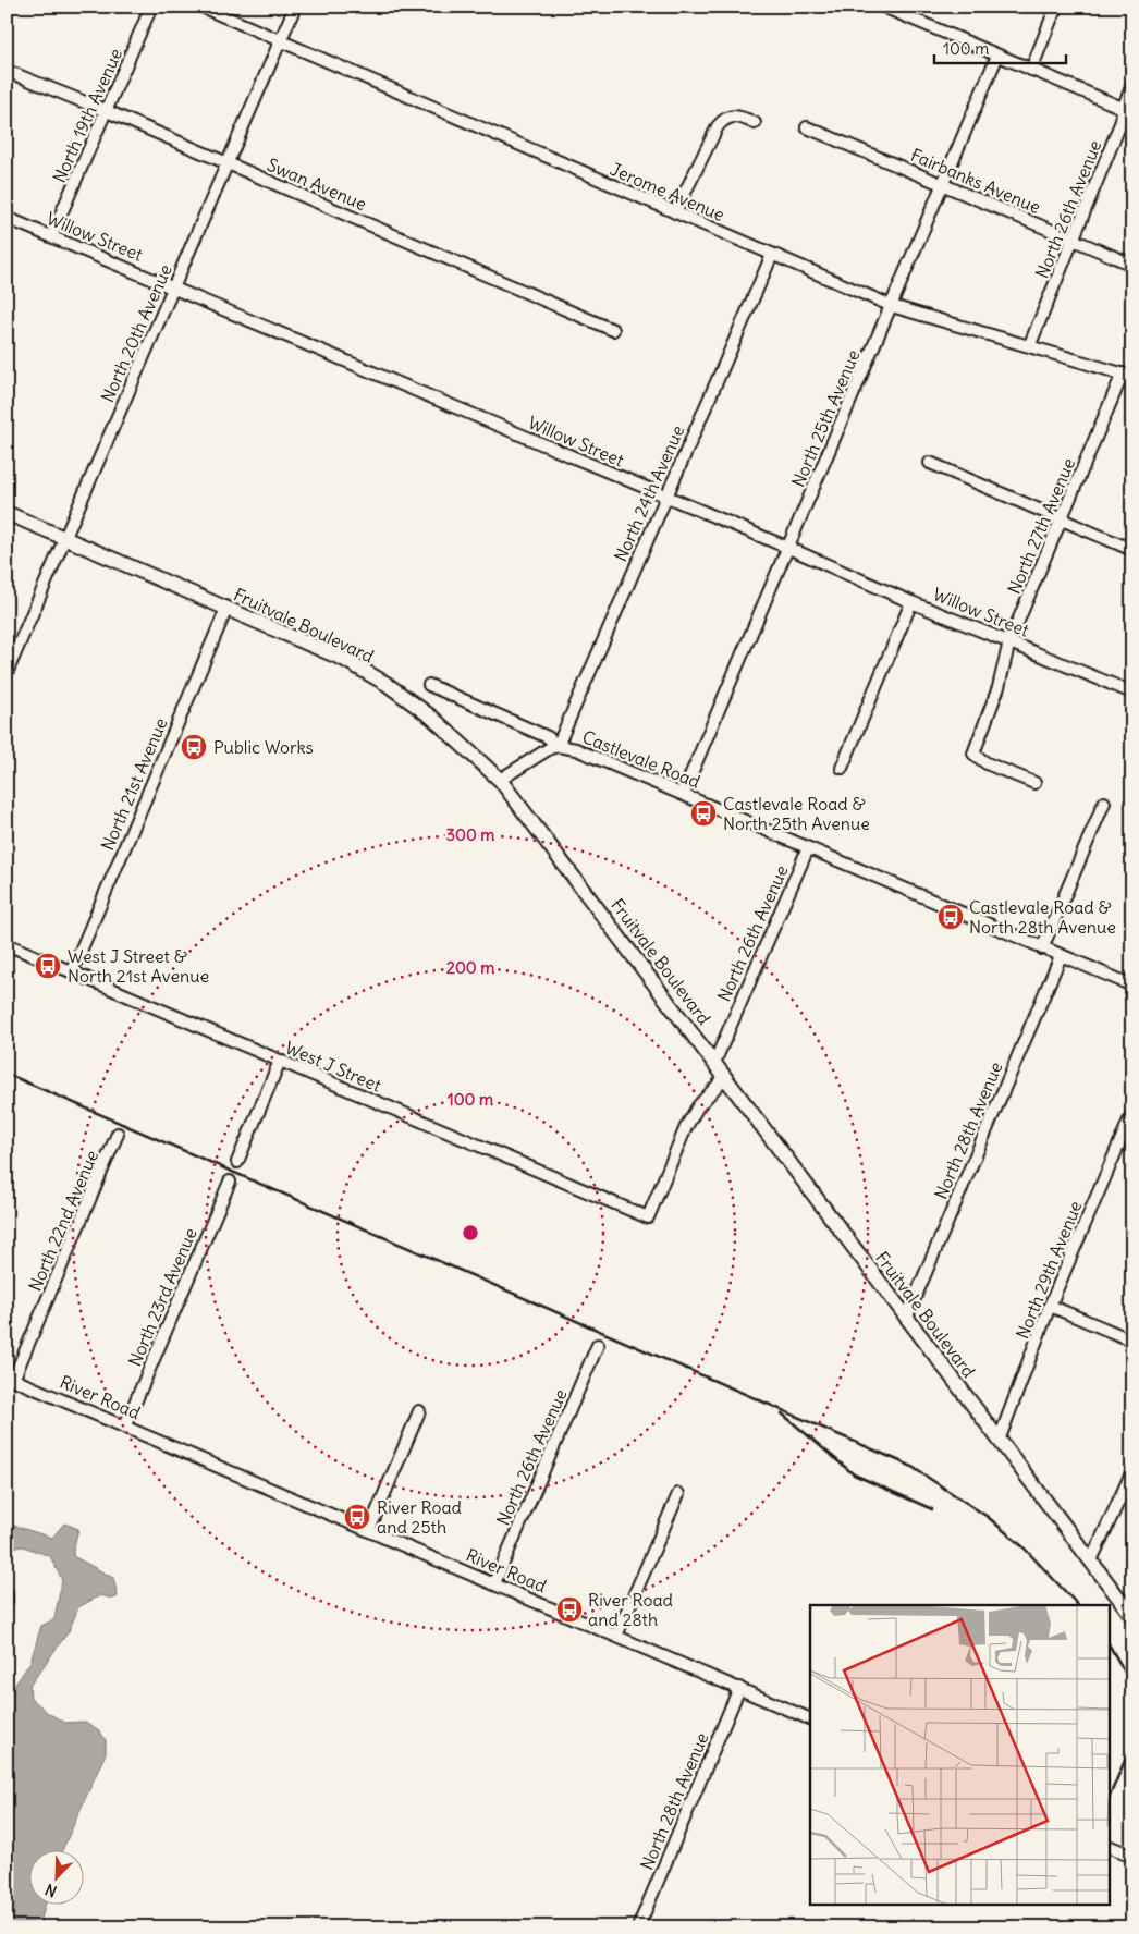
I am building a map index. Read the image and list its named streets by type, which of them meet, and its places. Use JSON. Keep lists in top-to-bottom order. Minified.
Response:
{"streets":{"main road":["Fruitvale Boulevard"],"street":["North 19th Avenue","Fairbanks Avenue","Swan Avenue","Jerome Avenue","North 26th Avenue","Willow Street","North 20th Avenue","North 25th Avenue","North 24th Avenue","North 27th Avenue","Castlevale Road","North 21st Avenue","West J Street","North 28th Avenue","North 22nd Avenue","North 29th Avenue","North 23rd Avenue","River Road"]},"crossings":[["North 19th Avenue","Swan Avenue"],["North 19th Avenue","Willow Street"],["Fairbanks Avenue","North 26th Avenue"],["Fairbanks Avenue","North 25th Avenue"],["Swan Avenue","North 20th Avenue"],["Jerome Avenue","North 26th Avenue"],["Jerome Avenue","North 20th Avenue"],["Jerome Avenue","North 25th Avenue"],["Jerome Avenue","North 24th Avenue"],["Jerome Avenue","North 27th Avenue"],["North 26th Avenue","Fruitvale Boulevard"],["North 26th Avenue","Castlevale Road"],["North 26th Avenue","River Road"],["Willow Street","North 20th Avenue"],["Willow Street","North 25th Avenue"],["Willow Street","North 24th Avenue"],["Willow Street","North 27th Avenue"],["North 20th Avenue","Fruitvale Boulevard"],["North 25th Avenue","Castlevale Road"],["North 24th Avenue","Castlevale Road"],["Fruitvale Boulevard","Castlevale Road"],["Fruitvale Boulevard","North 21st Avenue"],["Fruitvale Boulevard","West J Street"],["Fruitvale Boulevard","North 28th Avenue"],["Fruitvale Boulevard","North 29th Avenue"],["Castlevale Road","North 28th Avenue"],["North 21st Avenue","West J Street"],["North 28th Avenue","River Road"],["North 22nd Avenue","River Road"],["North 23rd Avenue","River Road"]],"places":{"bus stop":["Public Works","Castlevale Road & North 25th Avenue","Castlevale Road & North 28th Avenue","West J Street & North 21st Avenue","River Road and 25th","River Road and 28th"]},"scale_bar":"100 m","north":"bottom left","rings":["300 m","200 m","100 m"]}
